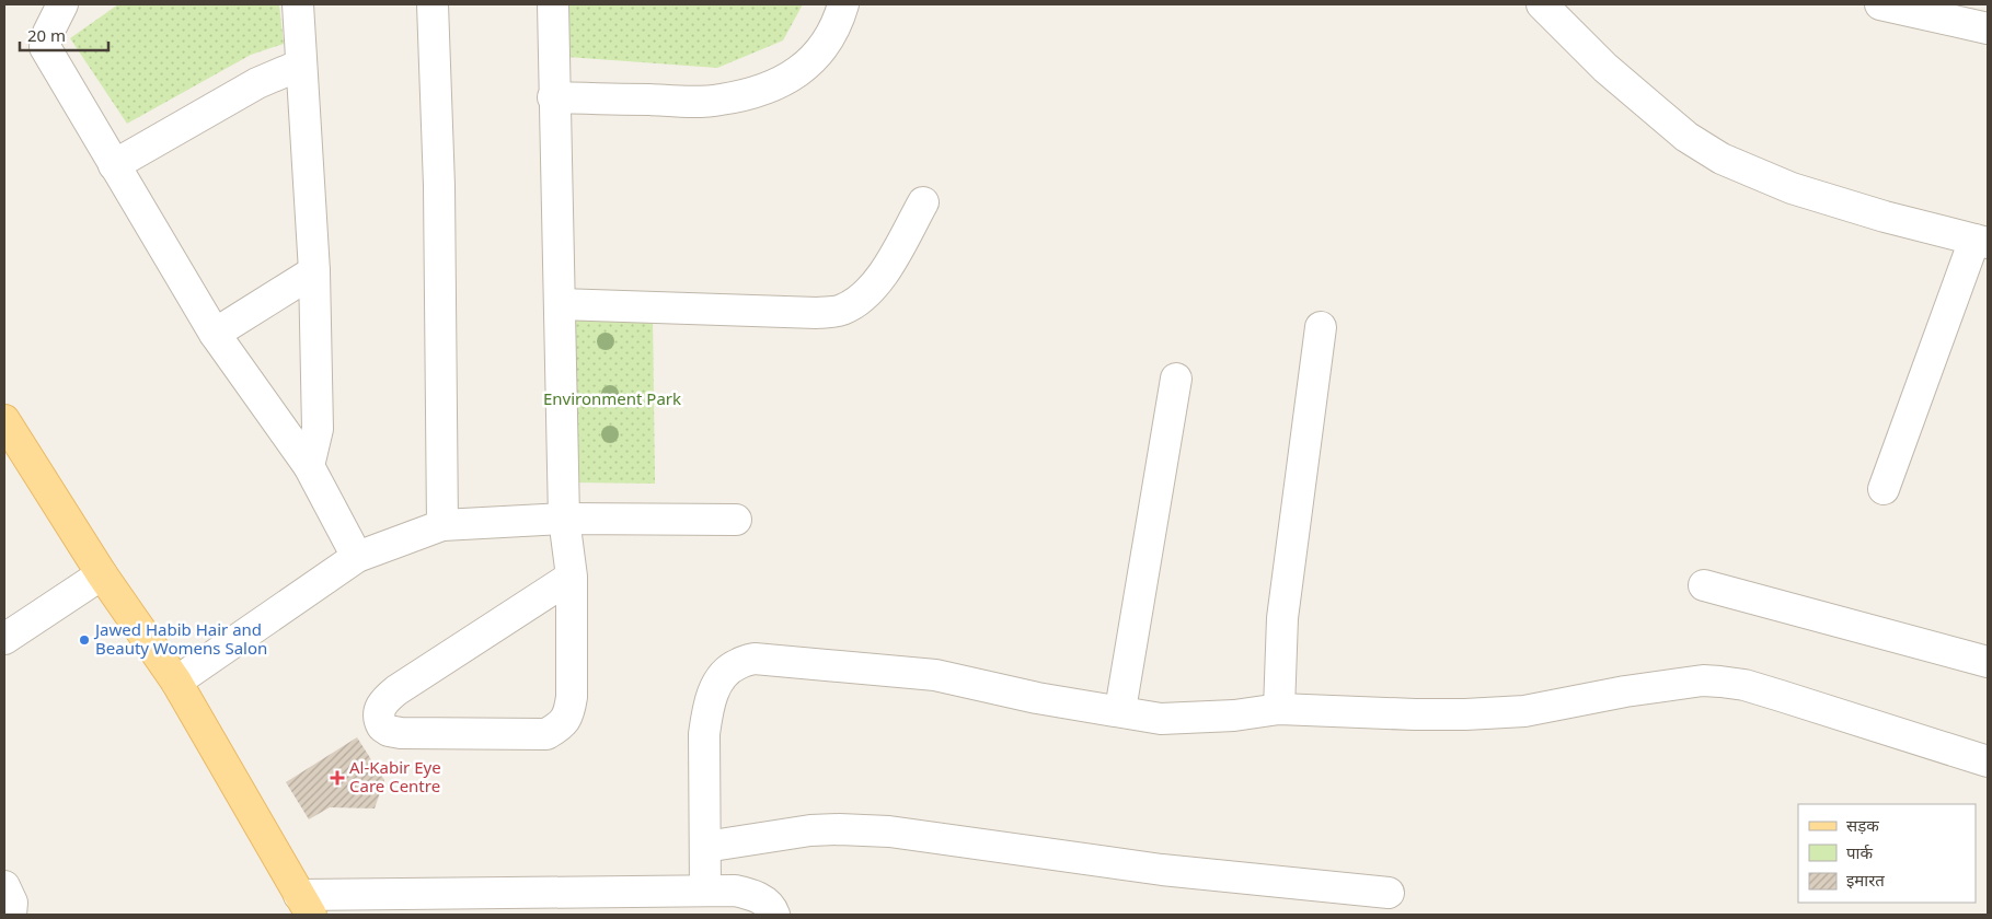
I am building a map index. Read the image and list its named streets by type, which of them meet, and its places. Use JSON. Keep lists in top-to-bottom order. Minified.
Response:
{"parks":["Environment Park"],"places":{"other":["Jawed Habib Hair and Beauty Womens Salon"],"health":["Al-Kabir Eye Care Centre"]},"legend":["सड़क","पार्क","इमारत"],"scale_bar":"20 m"}
